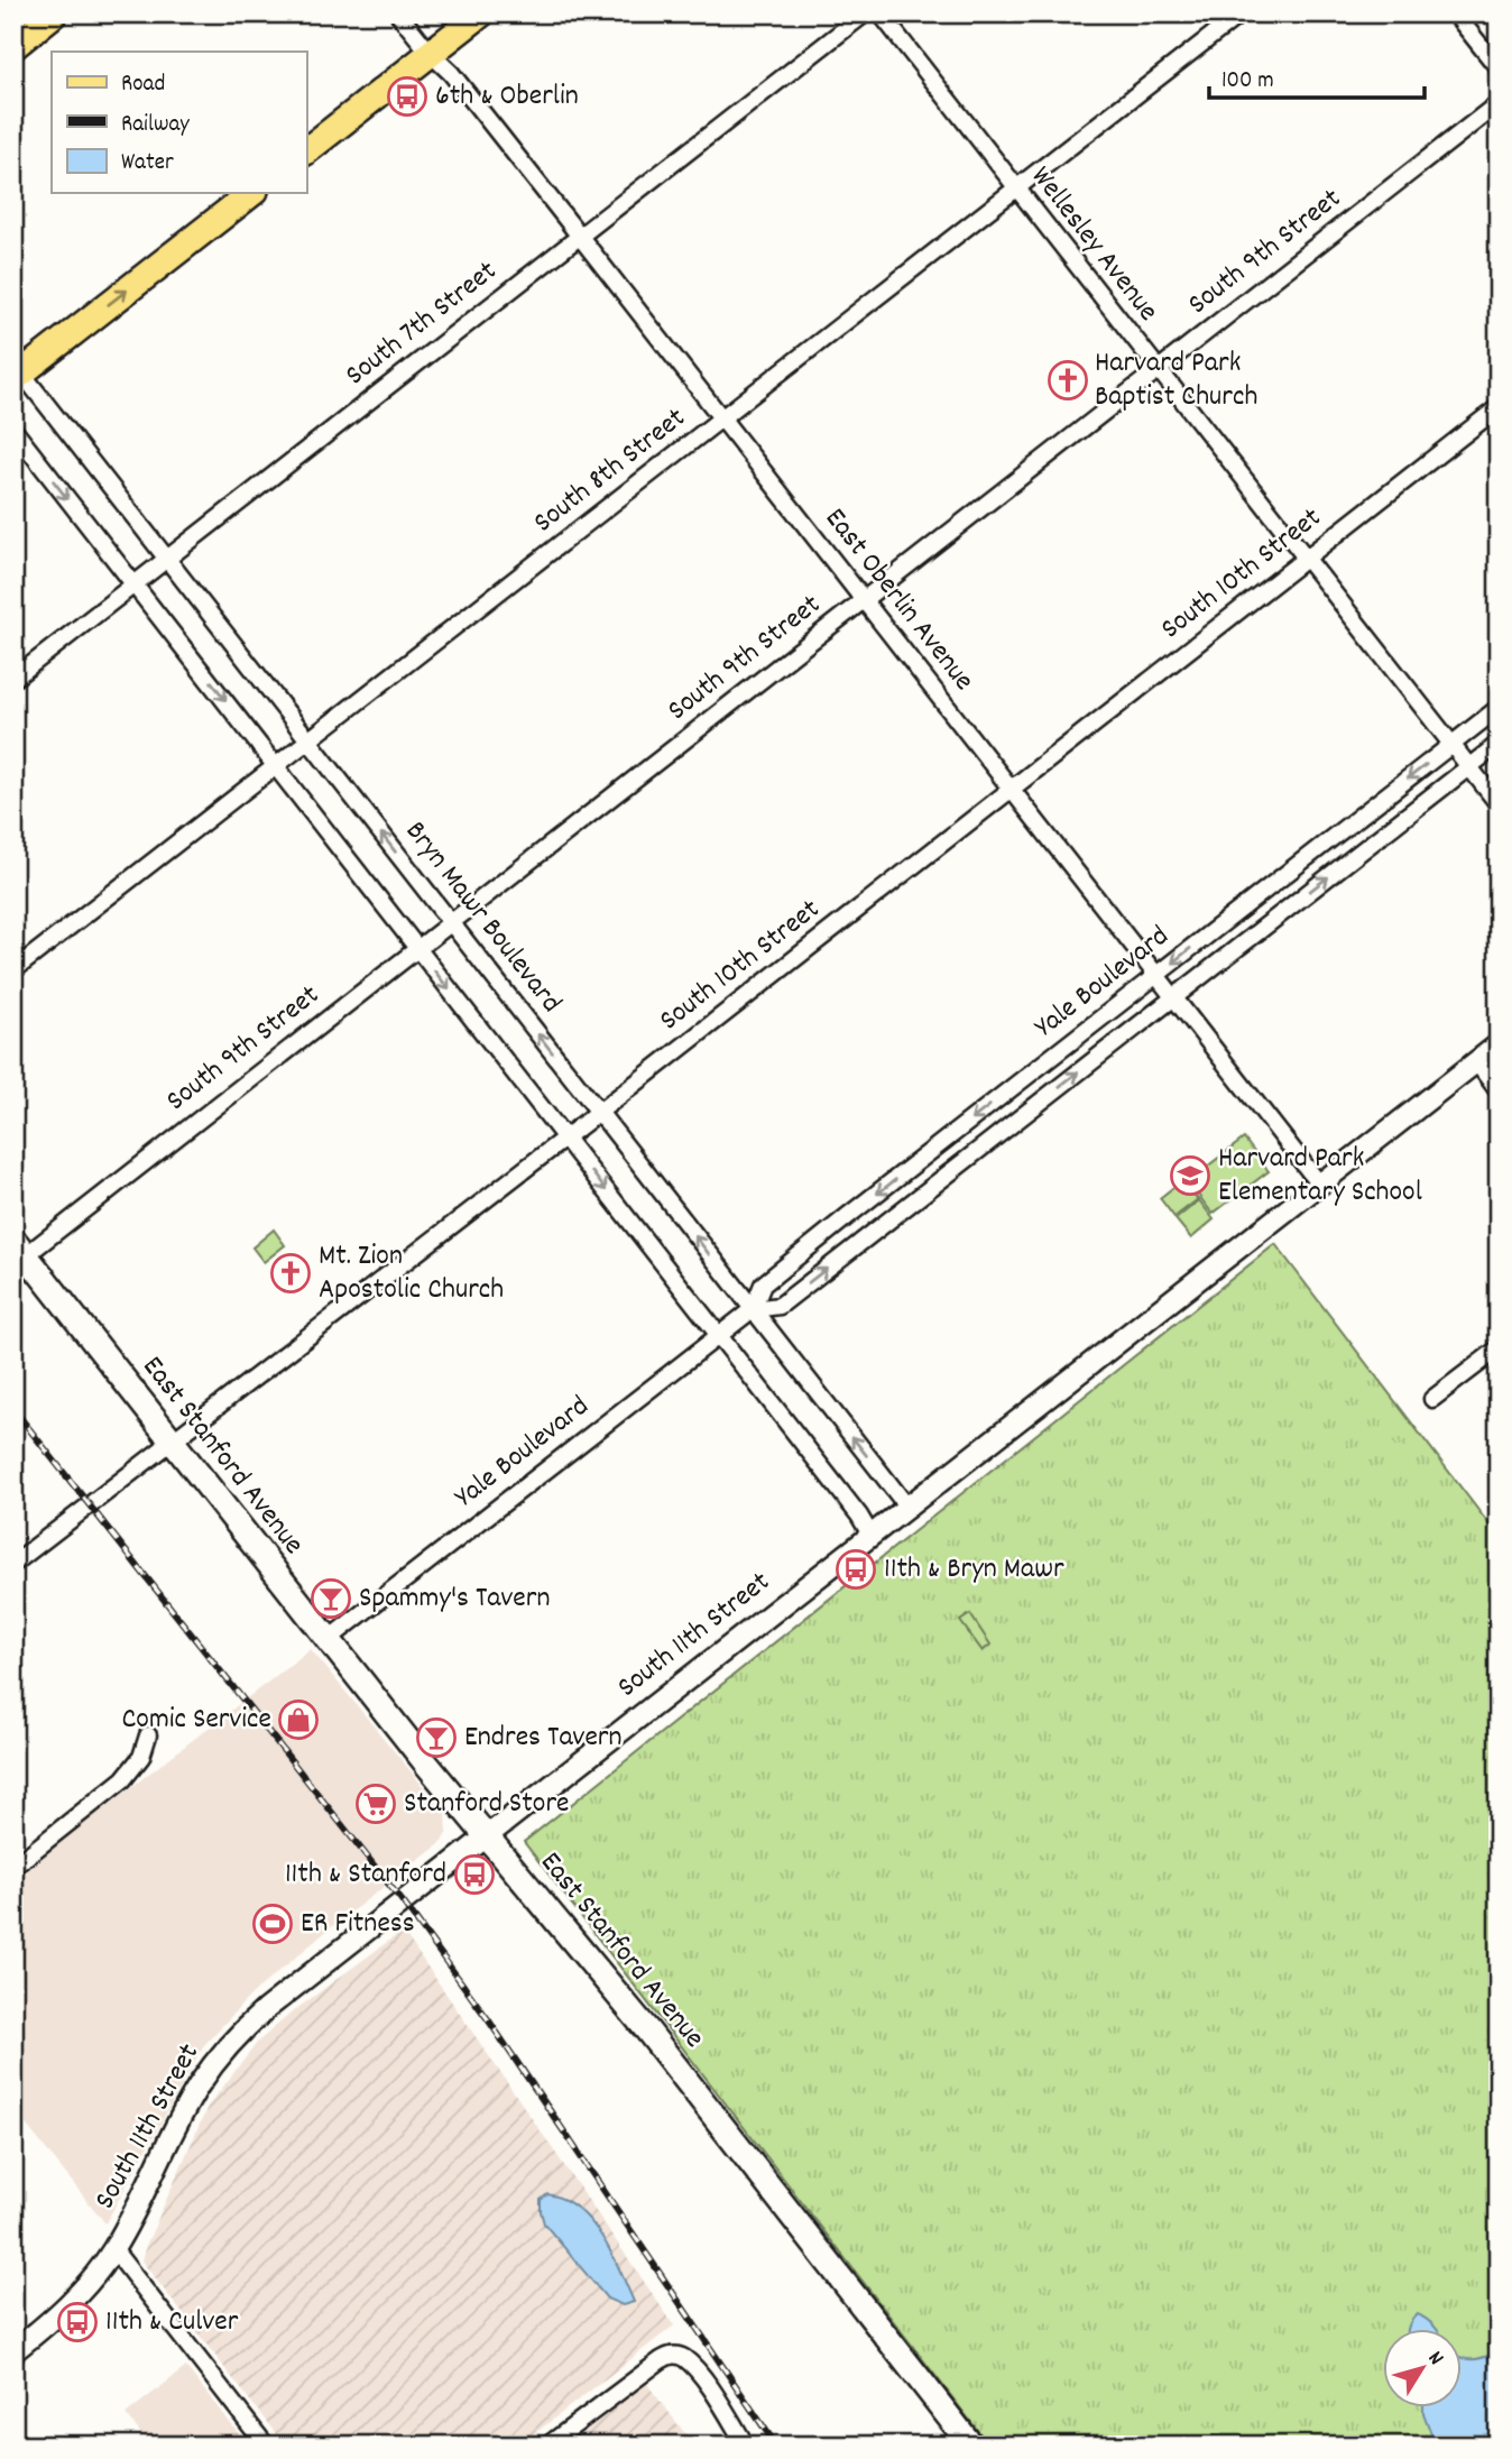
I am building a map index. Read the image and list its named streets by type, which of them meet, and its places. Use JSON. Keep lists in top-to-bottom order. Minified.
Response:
{"streets":{"main road":["East Stanford Avenue"],"street":["Wellesley Avenue","South 9th Street","South 7th Street","South 8th Street","South 10th Street","East Oberlin Avenue","Bryn Mawr Boulevard","Yale Boulevard","South 11th Street"]},"crossings":[["Wellesley Avenue","South 9th Street"],["Wellesley Avenue","South 8th Street"],["Wellesley Avenue","South 10th Street"],["Wellesley Avenue","Yale Boulevard"],["South 9th Street","East Oberlin Avenue"],["South 9th Street","Bryn Mawr Boulevard"],["South 9th Street","East Stanford Avenue"],["South 7th Street","East Oberlin Avenue"],["South 7th Street","Bryn Mawr Boulevard"],["South 8th Street","East Oberlin Avenue"],["South 8th Street","Bryn Mawr Boulevard"],["South 10th Street","East Oberlin Avenue"],["South 10th Street","Bryn Mawr Boulevard"],["South 10th Street","East Stanford Avenue"],["East Oberlin Avenue","Yale Boulevard"],["East Oberlin Avenue","South 11th Street"],["Bryn Mawr Boulevard","Yale Boulevard"],["Bryn Mawr Boulevard","South 11th Street"],["Yale Boulevard","East Stanford Avenue"],["East Stanford Avenue","South 11th Street"]],"places":{"bus stop":["6th & Oberlin","11th & Bryn Mawr","11th & Stanford","11th & Culver"],"church":["Harvard Park Baptist Church","Mt. Zion Apostolic Church"],"school or university":["Harvard Park Elementary School"],"bar":["Spammy's Tavern","Endres Tavern"],"shop":["Comic Service"],"supermarket":["Stanford Store"],"sports":["ER Fitness"]},"legend":["Road","Railway","Water"],"scale_bar":"100 m","north":"top right"}
